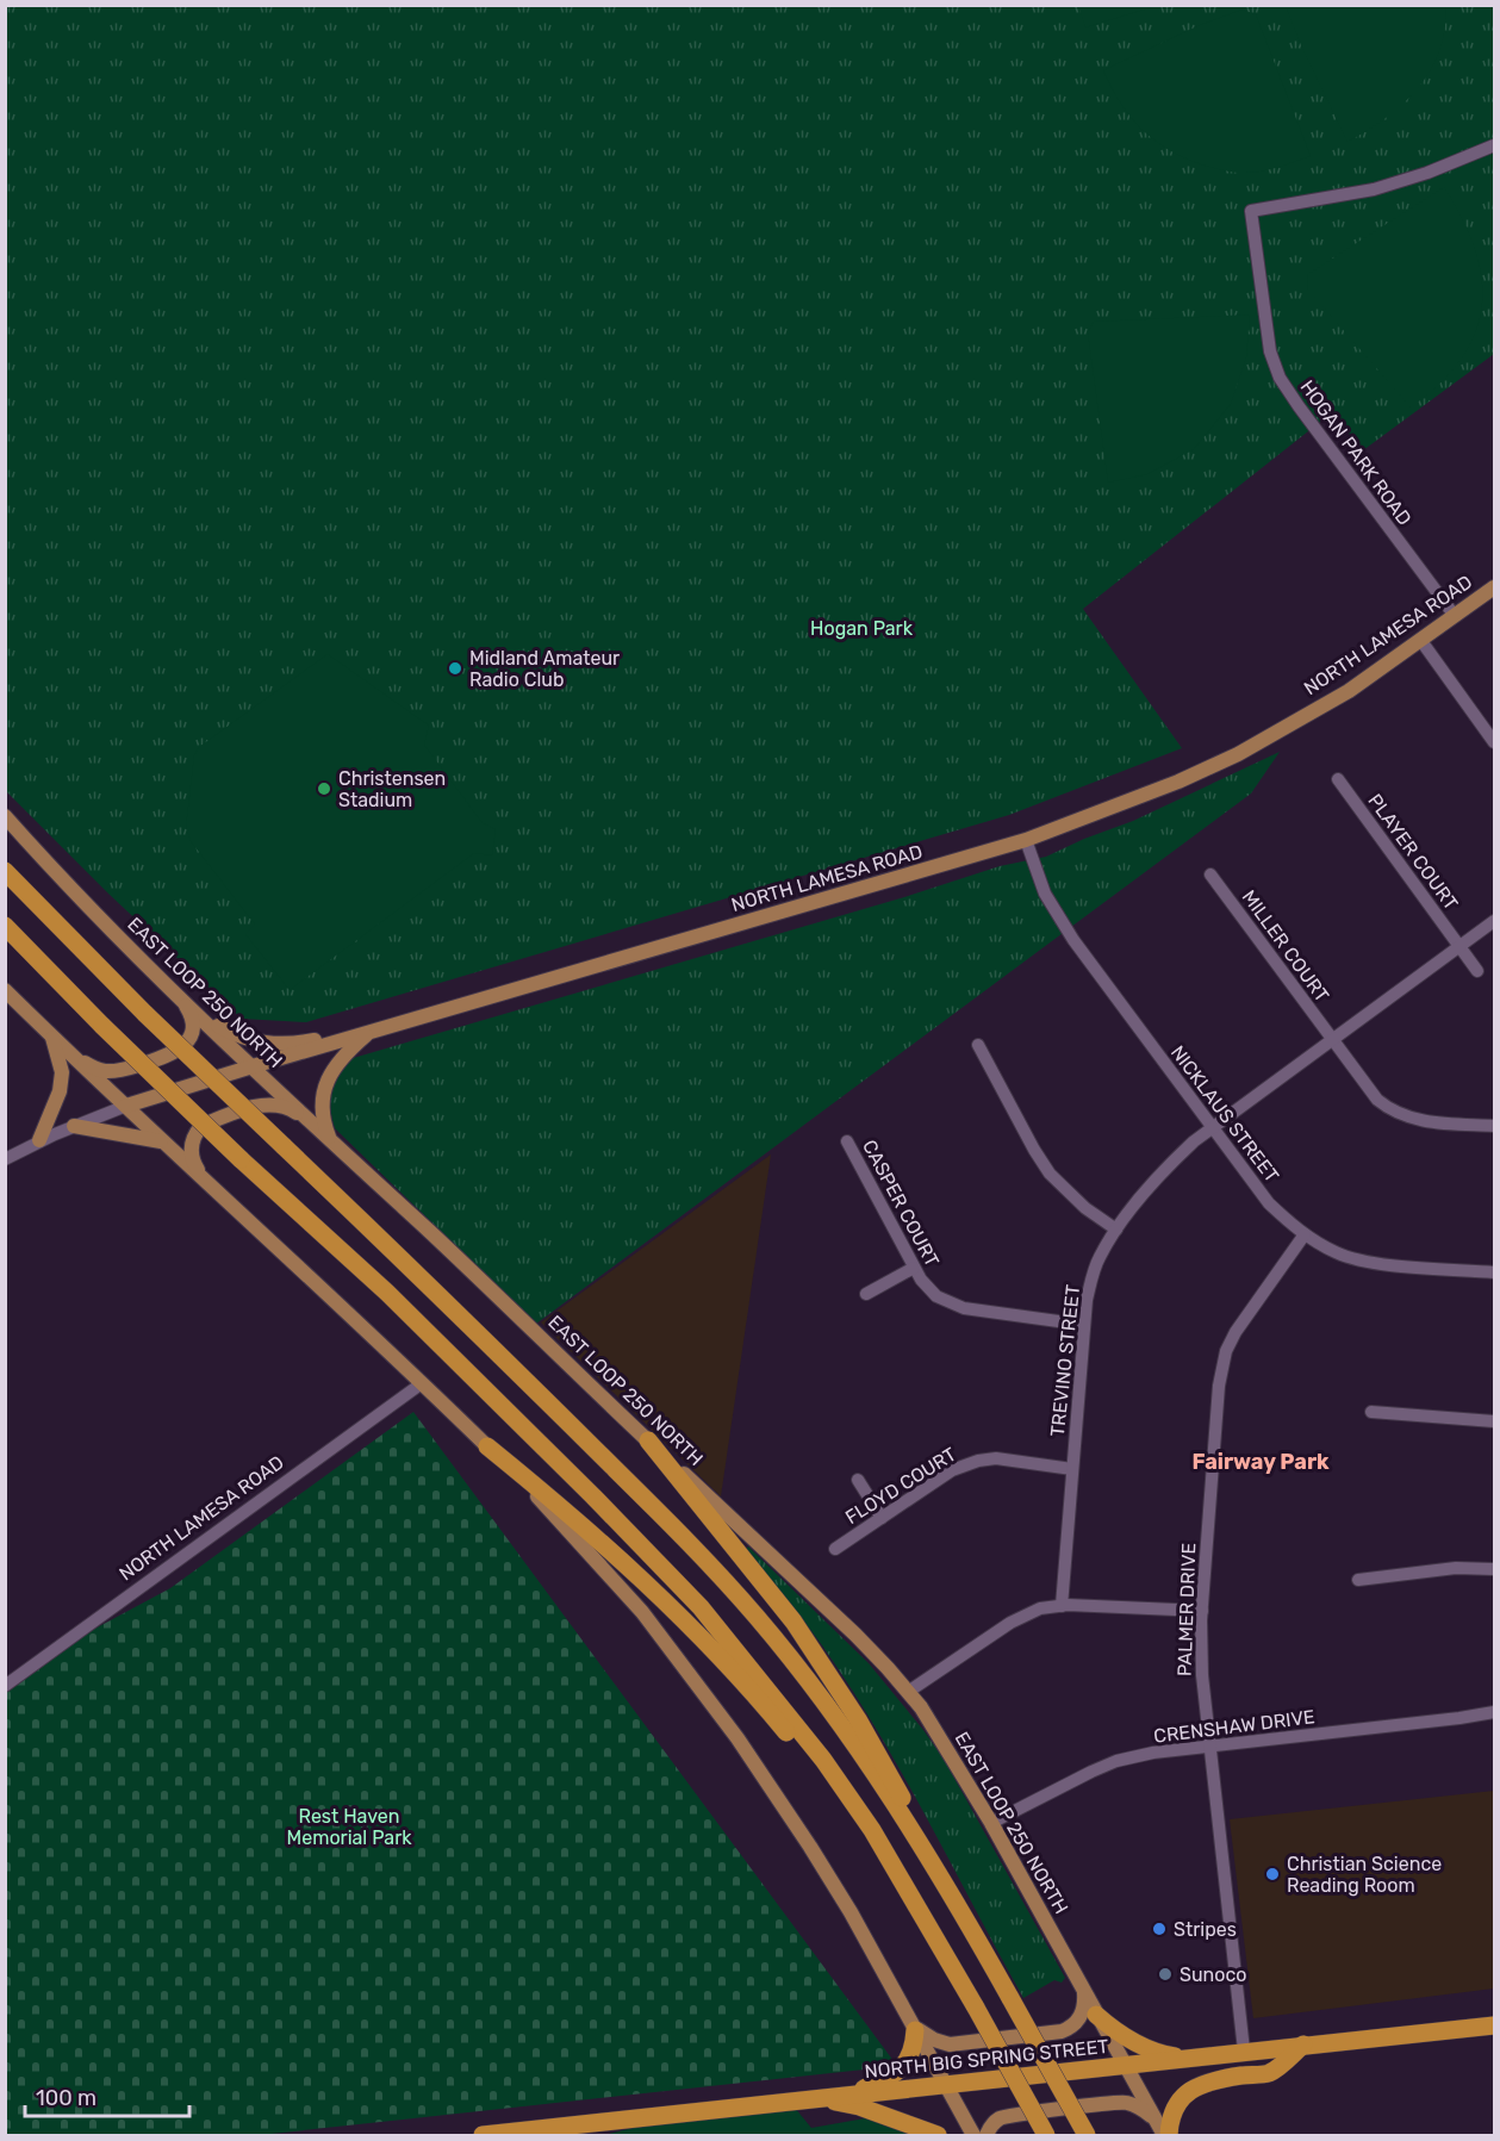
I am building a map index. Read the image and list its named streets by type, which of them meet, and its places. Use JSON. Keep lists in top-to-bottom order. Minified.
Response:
{"streets":{"highway":["NORTH BIG SPRING STREET"],"main road":["NORTH LAMESA ROAD","EAST LOOP 250 NORTH"],"street":["HOGAN PARK ROAD","PLAYER COURT","MILLER COURT","NICKLAUS STREET","CASPER COURT","TREVINO STREET","FLOYD COURT","PALMER DRIVE","CRENSHAW DRIVE"]},"crossings":[["HOGAN PARK ROAD","NORTH LAMESA ROAD"],["NORTH LAMESA ROAD","EAST LOOP 250 NORTH"],["NORTH LAMESA ROAD","NICKLAUS STREET"],["PLAYER COURT","TREVINO STREET"],["MILLER COURT","TREVINO STREET"],["EAST LOOP 250 NORTH","CRENSHAW DRIVE"],["EAST LOOP 250 NORTH","NORTH BIG SPRING STREET"],["NICKLAUS STREET","TREVINO STREET"],["NICKLAUS STREET","PALMER DRIVE"],["CASPER COURT","TREVINO STREET"],["TREVINO STREET","FLOYD COURT"],["PALMER DRIVE","CRENSHAW DRIVE"],["PALMER DRIVE","NORTH BIG SPRING STREET"]],"districts":["Fairway Park"],"parks":["Hogan Park","Rest Haven Memorial Park"],"places":["Midland Amateur Radio Club","Christensen Stadium","Christian Science Reading Room","Stripes","Sunoco"],"scale_bar":"100 m"}
